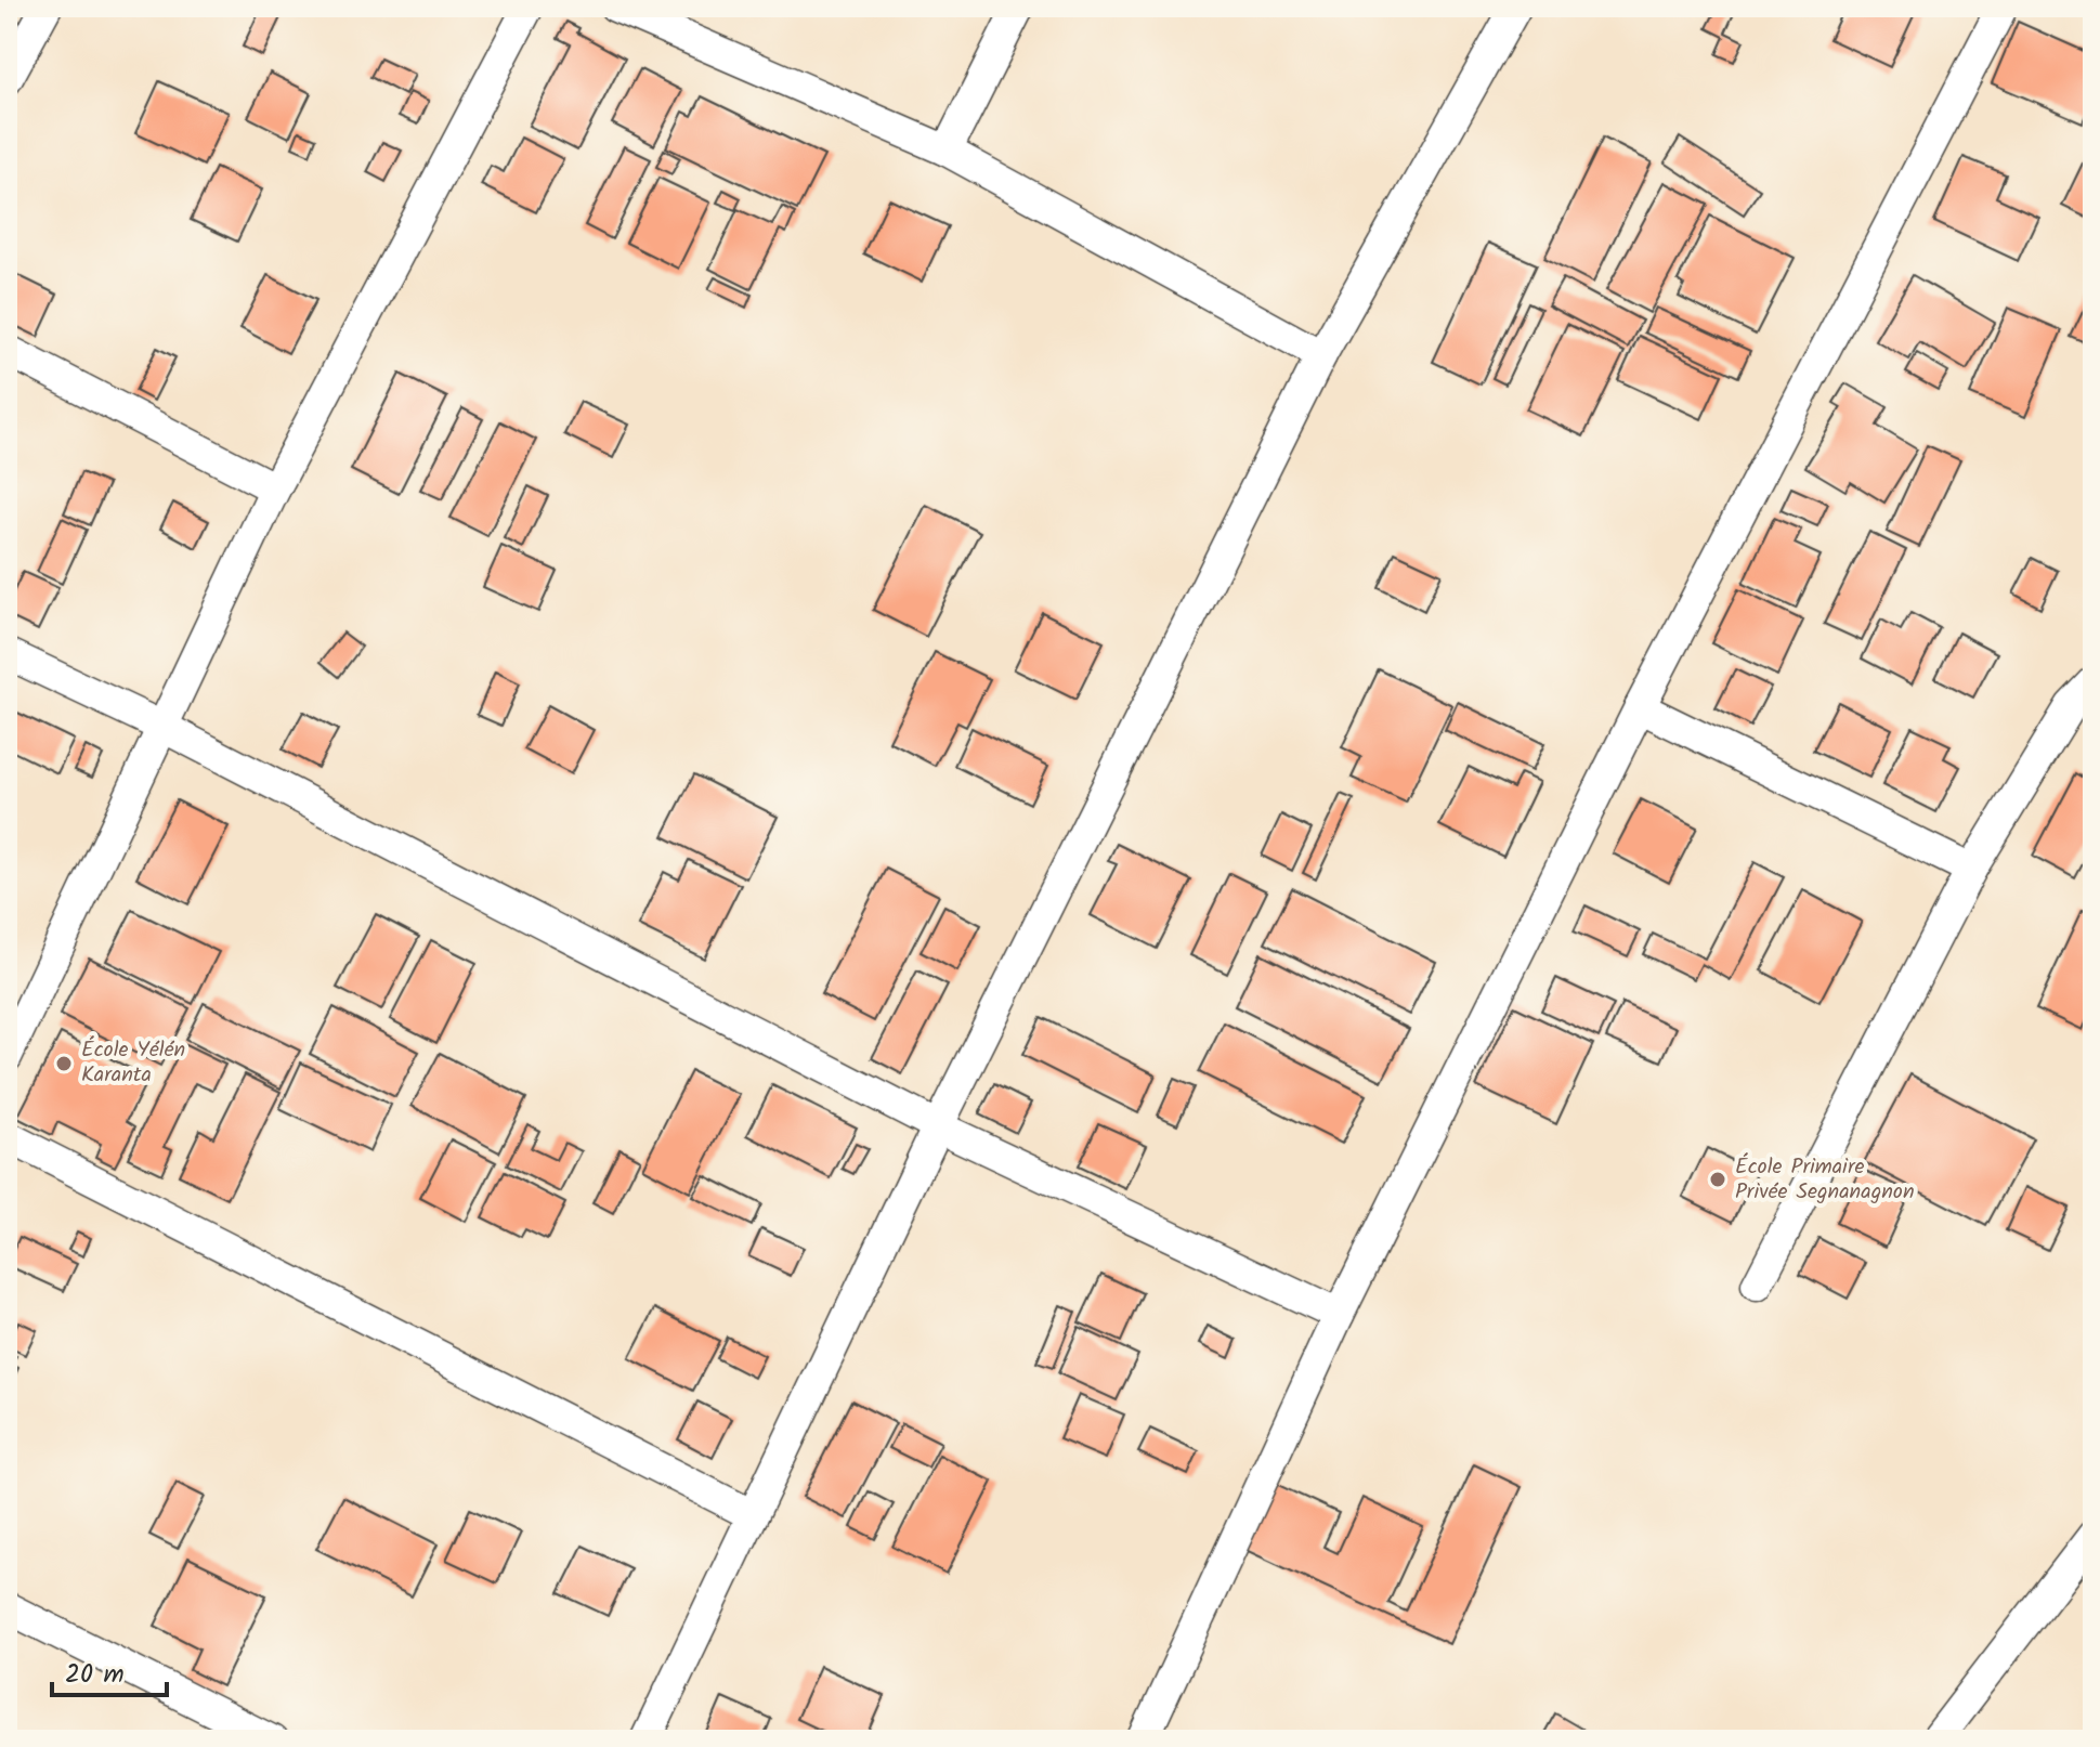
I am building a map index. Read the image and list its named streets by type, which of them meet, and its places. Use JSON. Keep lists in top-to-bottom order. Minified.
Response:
{"places":["École Yélén Karanta","École Primaire Privée Segnanagnon"],"scale_bar":"20 m"}
